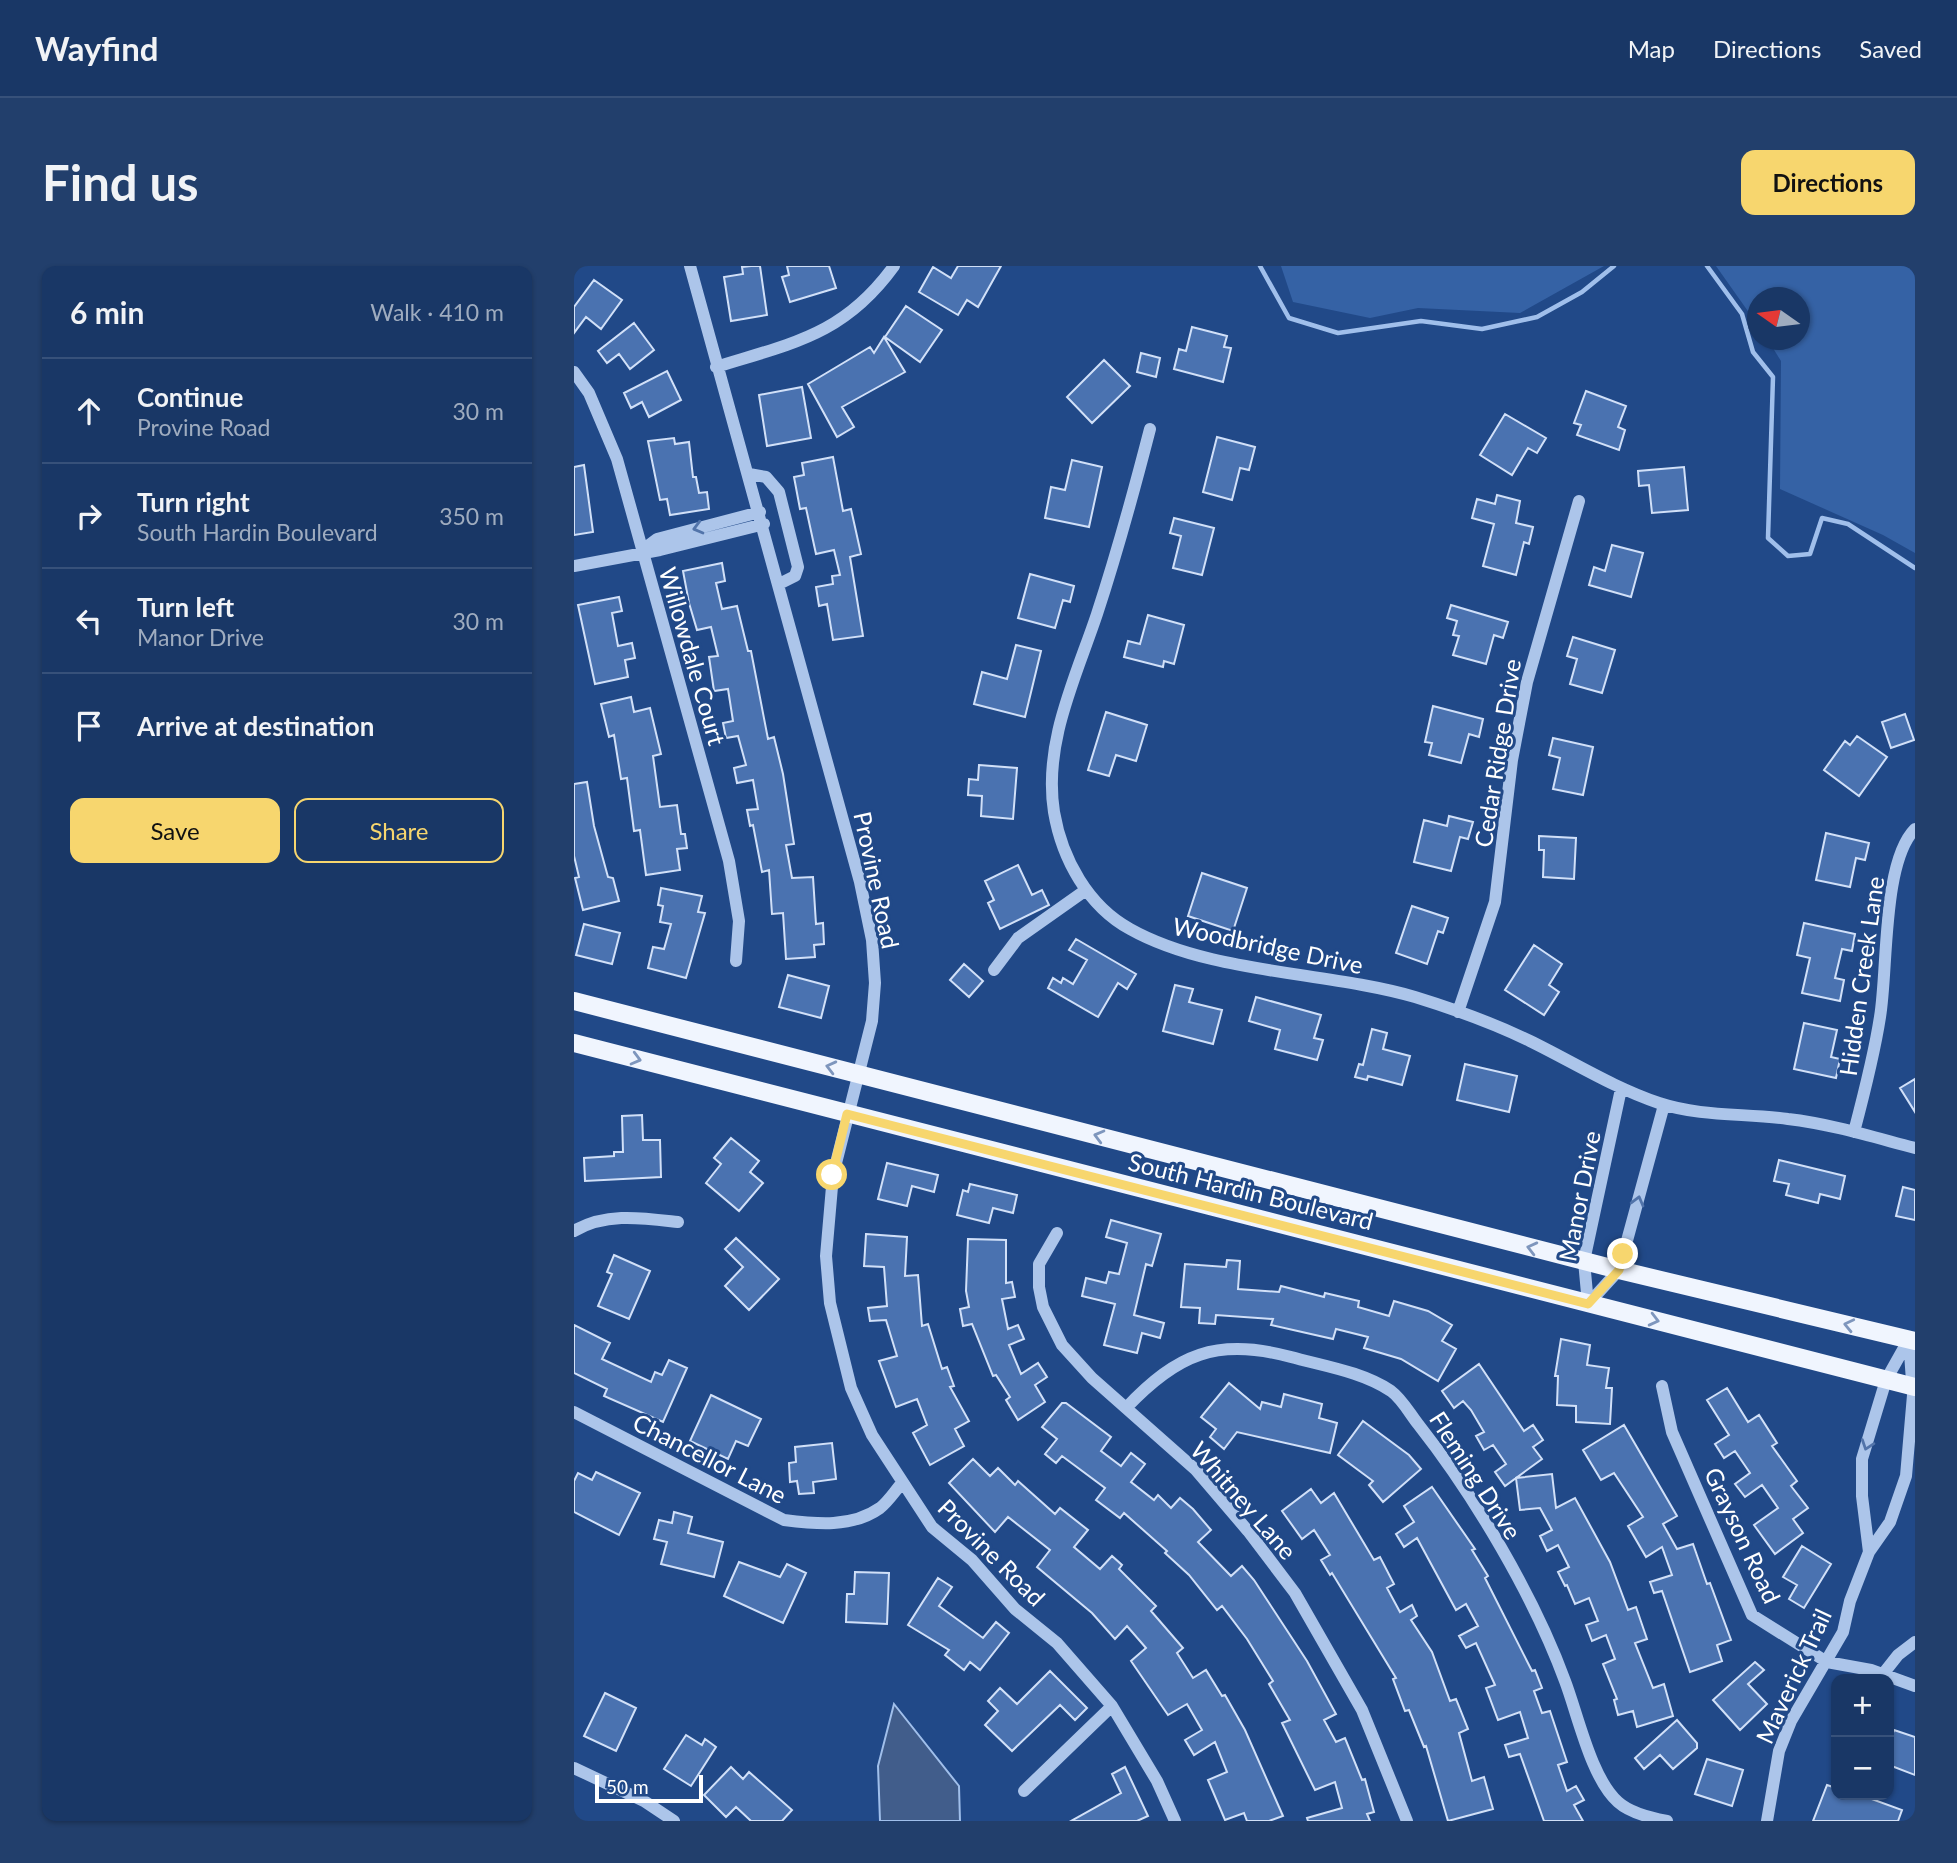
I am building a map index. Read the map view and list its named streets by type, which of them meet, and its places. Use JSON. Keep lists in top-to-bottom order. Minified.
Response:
{"streets":{"main road":["South Hardin Boulevard"],"street":["Willowdale Court","Cedar Ridge Drive","Provine Road","Woodbridge Drive","Hidden Creek Lane","Manor Drive","Chancellor Lane","Fleming Drive","Whitney Lane","Grayson Road","Maverick Trail"]},"crossings":[["Cedar Ridge Drive","Woodbridge Drive"],["Provine Road","South Hardin Boulevard"],["Provine Road","Chancellor Lane"],["Woodbridge Drive","Hidden Creek Lane"],["Woodbridge Drive","Manor Drive"],["South Hardin Boulevard","Manor Drive"],["South Hardin Boulevard","Maverick Trail"],["Fleming Drive","Whitney Lane"],["Grayson Road","Maverick Trail"]],"scale_bar":"50 m","north":"left","page":{"header":"Wayfind","nav":["Map","Directions","Saved"],"buttons":["Directions",["Save","Share"]],"title":"Find us","heading":["6 min","Walk · 410 m"],"list":[["Continue","Provine Road","30 m"],["Turn right","South Hardin Boulevard","350 m"],["Turn left","Manor Drive","30 m"],"Arrive at destination"],"map_buttons":["+","−"],"scale":"50 m"}}
